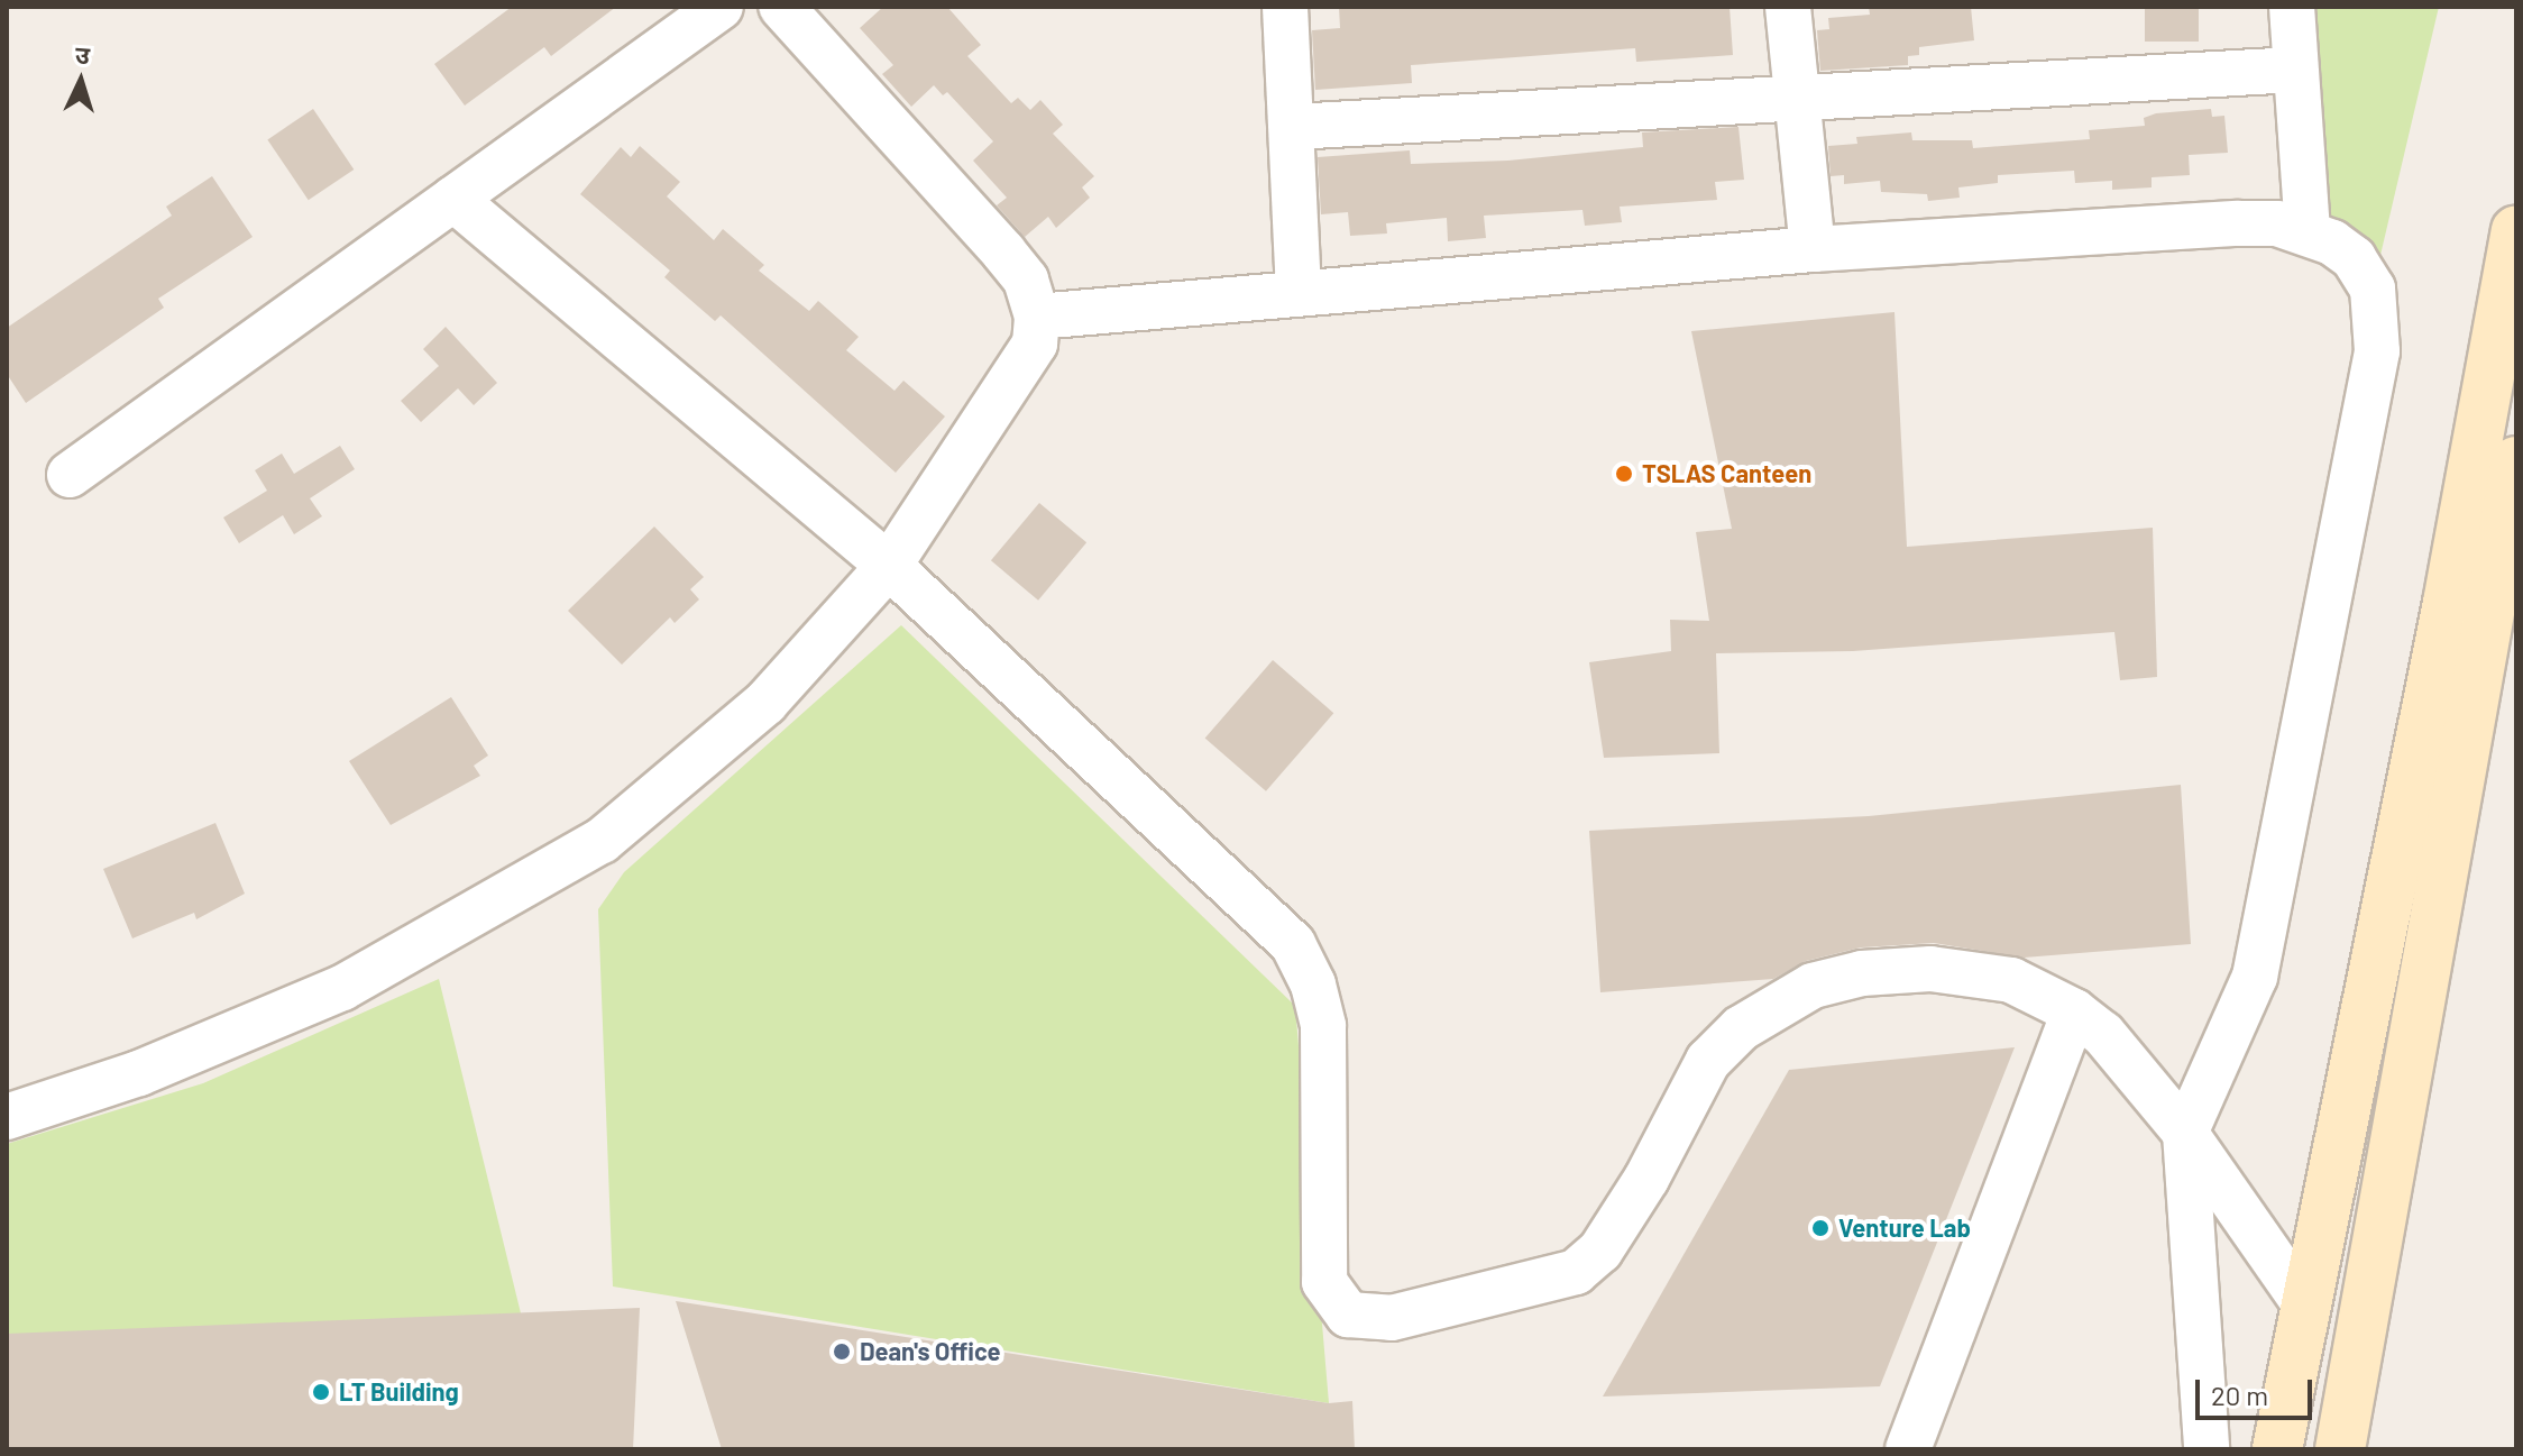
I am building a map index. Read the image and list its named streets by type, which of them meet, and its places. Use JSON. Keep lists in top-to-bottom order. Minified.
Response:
{"places":["TSLAS Canteen","Venture Lab","Dean's Office","LT Building"],"scale_bar":"20 m","north":"top"}
